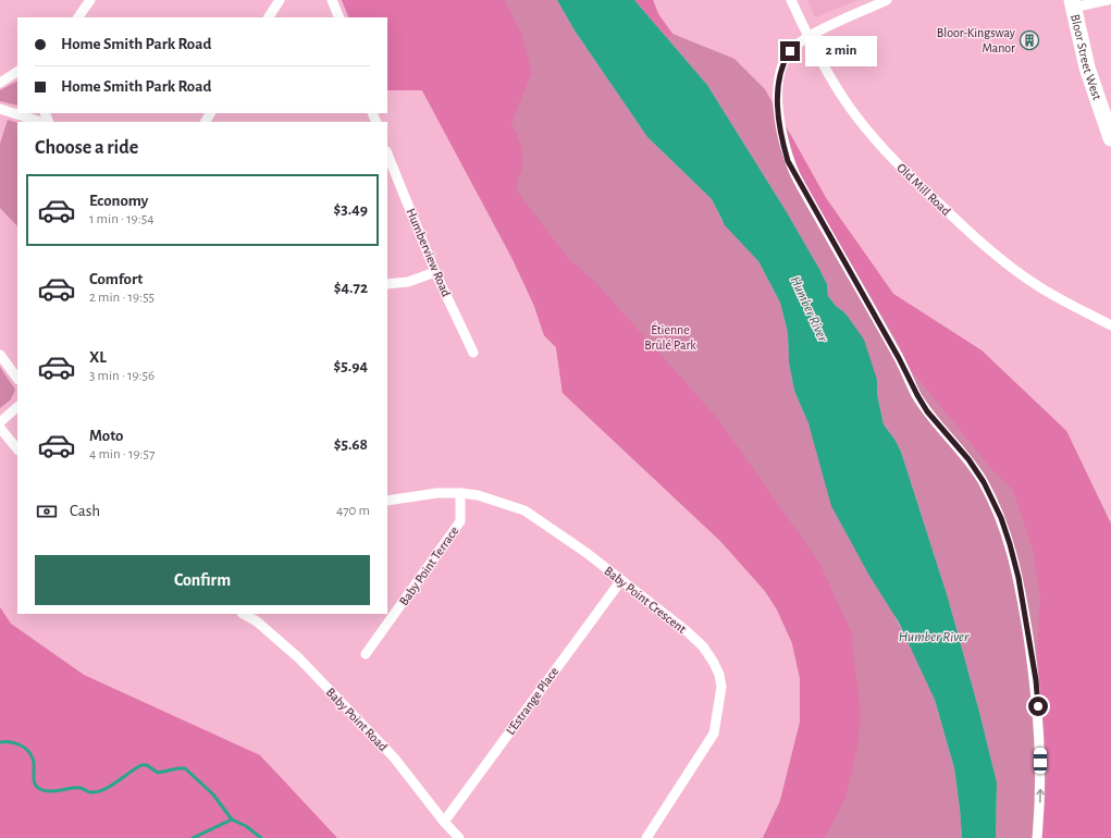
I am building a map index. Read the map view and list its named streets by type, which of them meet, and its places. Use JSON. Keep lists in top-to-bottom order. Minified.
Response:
{"streets":{"main road":["Bloor Street West"],"street":["Old Mill Road","Humberview Road","Baby Point Terrace","Baby Point Crescent","L'Estrange Place","Baby Point Road"]},"crossings":[["Baby Point Terrace","Baby Point Crescent"],["Baby Point Crescent","L'Estrange Place"],["L'Estrange Place","Baby Point Road"]],"water":["Humber River"],"parks":["Étienne Brûlé Park"],"places":{"building":["Bloor-Kingsway Manor"]},"page":{"banner":["Home Smith Park Road","Home Smith Park Road"],"bubble":"2 min","heading":"Choose a ride","list":[{"name":"Economy","note":"1 min · 19:54","value":"$3.49"},{"name":"Comfort","note":"2 min · 19:55","value":"$4.72"},{"name":"XL","note":"3 min · 19:56","value":"$5.94"},{"name":"Moto","note":"4 min · 19:57","value":"$5.68"}],"pay":["Cash","470 m"],"buttons":"Confirm"}}
